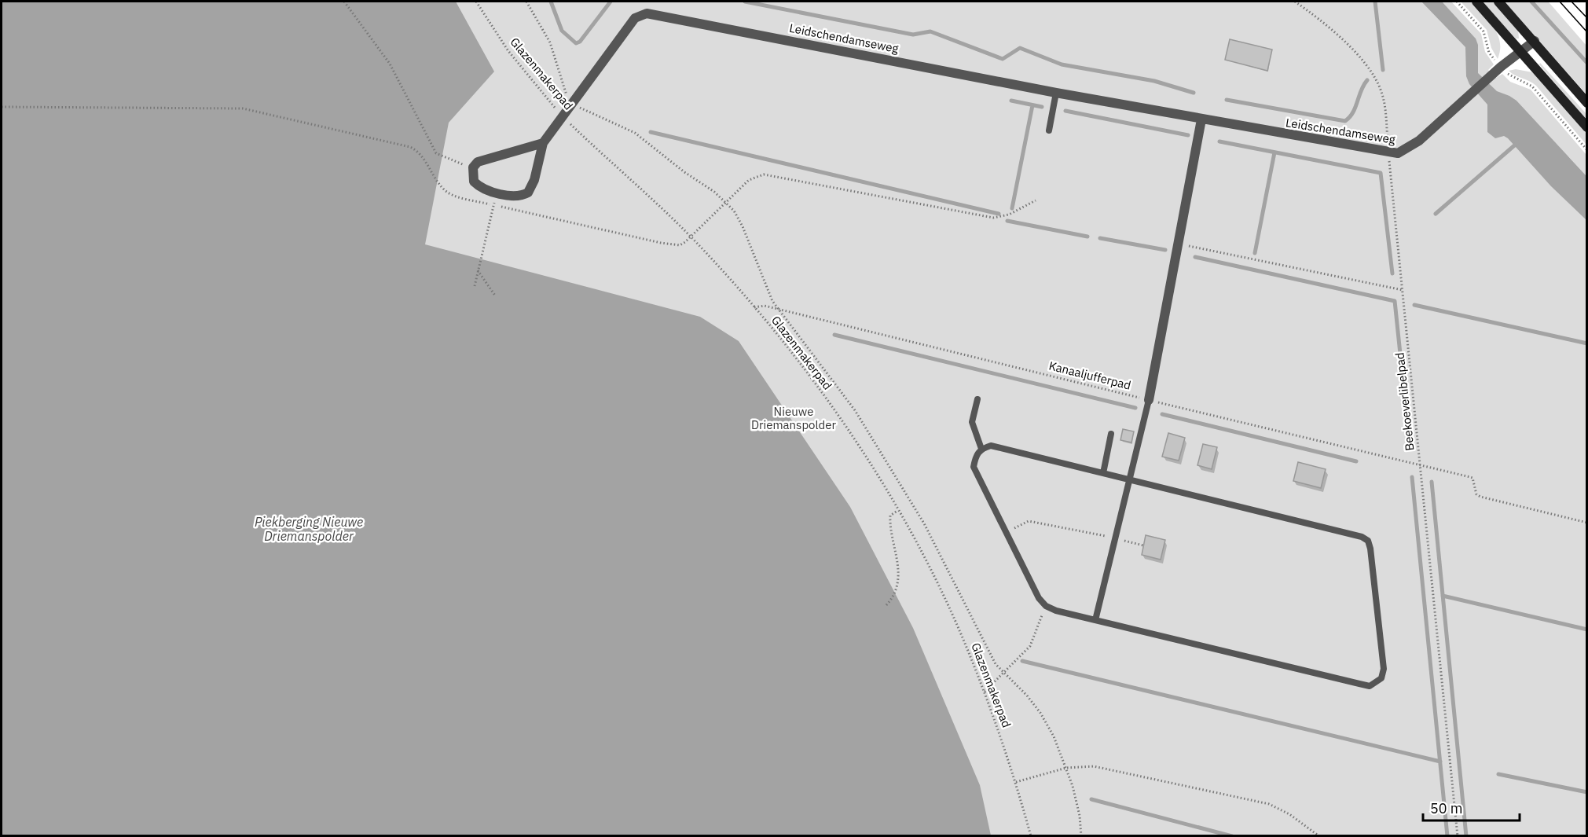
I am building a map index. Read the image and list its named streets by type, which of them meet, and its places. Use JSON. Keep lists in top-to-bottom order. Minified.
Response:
{"streets":{"street":["Leidschendamseweg"],"path":["Glazenmakerpad","Kanaaljufferpad","Beekoeverlibelpad"]},"crossings":[["Leidschendamseweg","Glazenmakerpad"],["Leidschendamseweg","Beekoeverlibelpad"],["Glazenmakerpad","Kanaaljufferpad"],["Kanaaljufferpad","Beekoeverlibelpad"]],"water":["Piekberging Nieuwe Driemanspolder"],"parks":["Nieuwe Driemanspolder"],"scale_bar":"50 m"}
